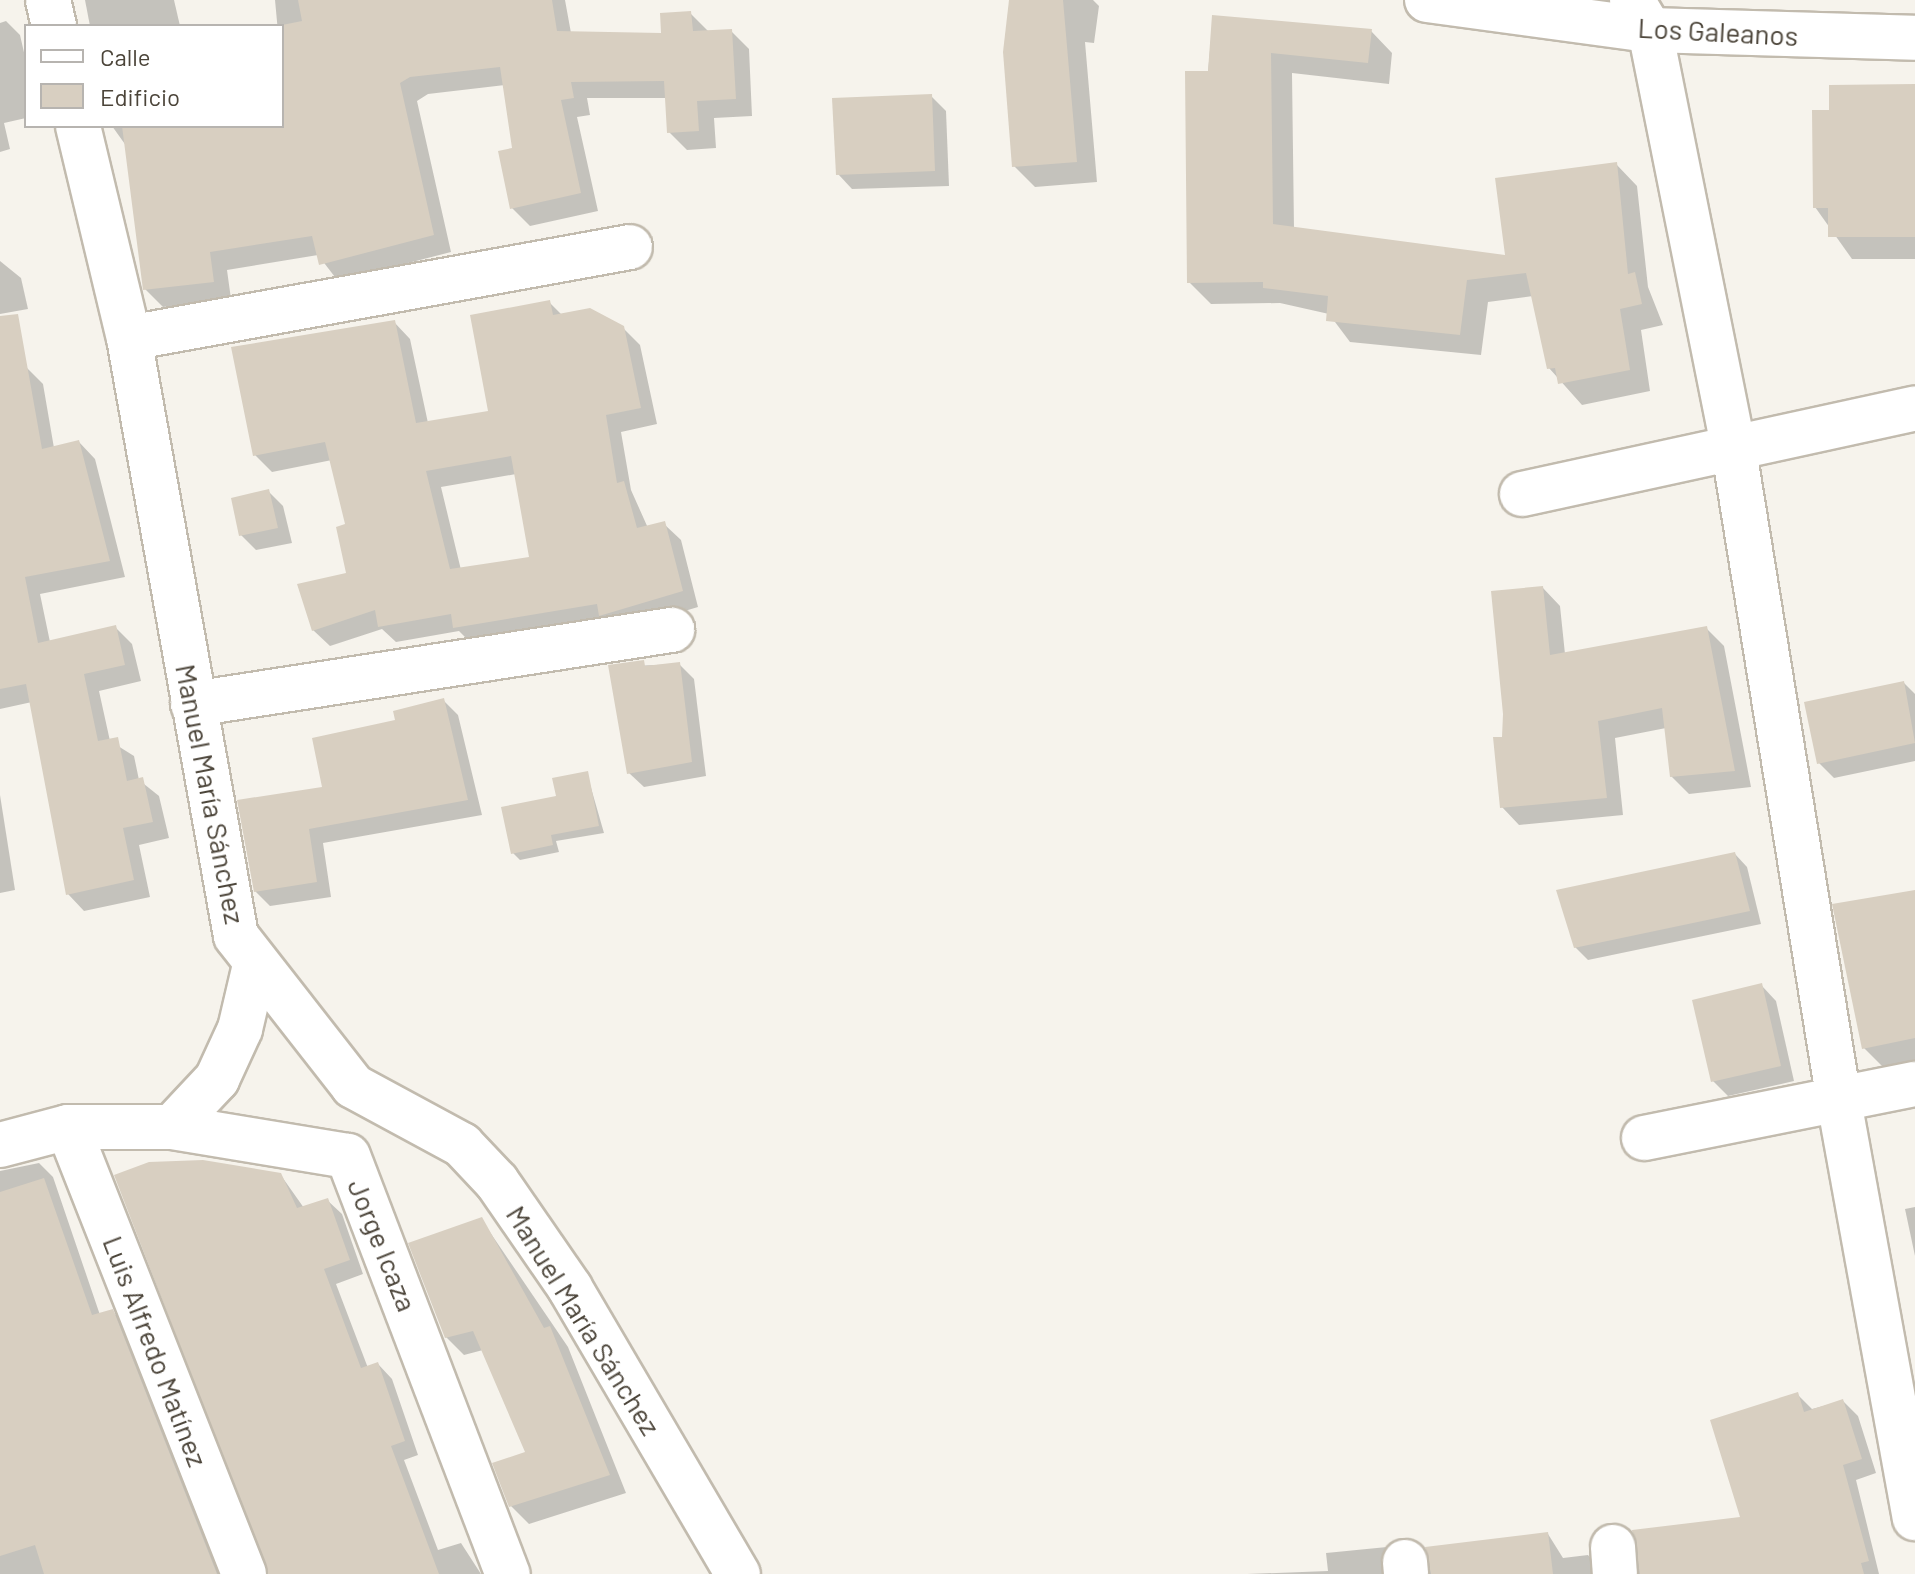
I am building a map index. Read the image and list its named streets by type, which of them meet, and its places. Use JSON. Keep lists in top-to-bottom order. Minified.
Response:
{"streets":{"street":["Los Galeanos","Manuel María Sánchez","Jorge Icaza","Luis Alfredo Matínez"]},"crossings":[["Jorge Icaza","Luis Alfredo Matínez"]],"legend":["Calle","Edificio"]}
